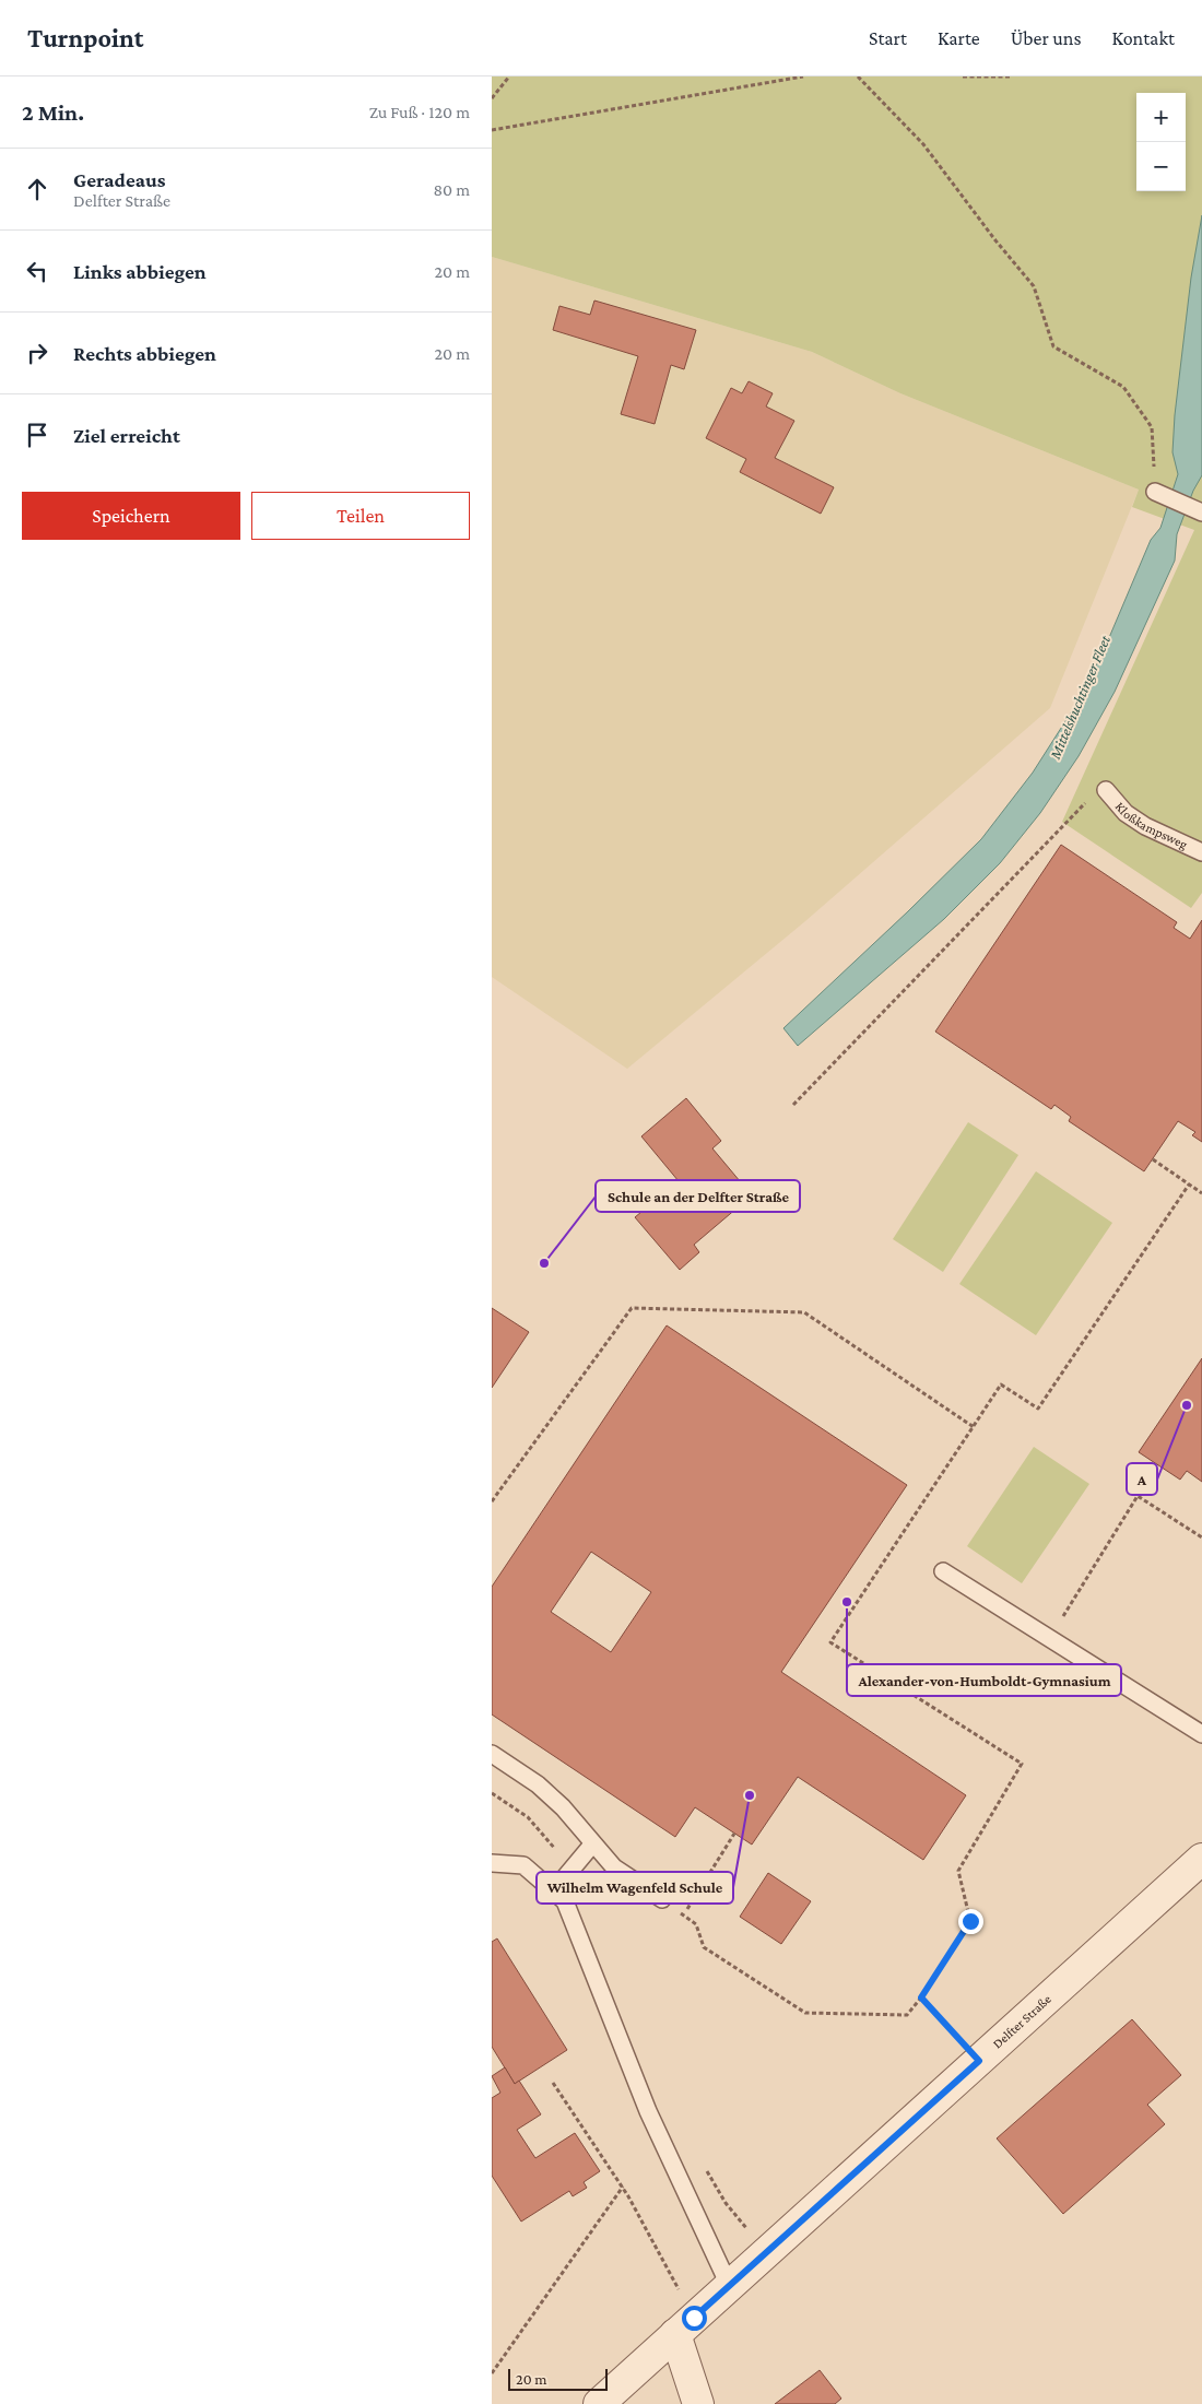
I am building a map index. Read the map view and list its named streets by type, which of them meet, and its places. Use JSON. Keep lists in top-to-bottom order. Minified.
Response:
{"streets":{"street":["Delfter Straße"],"lane":["Kloßkampsweg"]},"water":["Mittelshuchtinger Fleet"],"places":["Schule an der Delfter Straße","A","Alexander-von-Humboldt-Gymnasium","Wilhelm Wagenfeld Schule"],"scale_bar":"20 m","page":{"header":"Turnpoint","nav":["Start","Karte","Über uns","Kontakt"],"heading":["2 Min.","Zu Fuß · 120 m"],"map_buttons":["+","−"],"list":[["Geradeaus","Delfter Straße","80 m"],["Links abbiegen","20 m"],["Rechts abbiegen","20 m"],"Ziel erreicht"],"buttons":["Speichern","Teilen"],"scale":"20 m"}}
